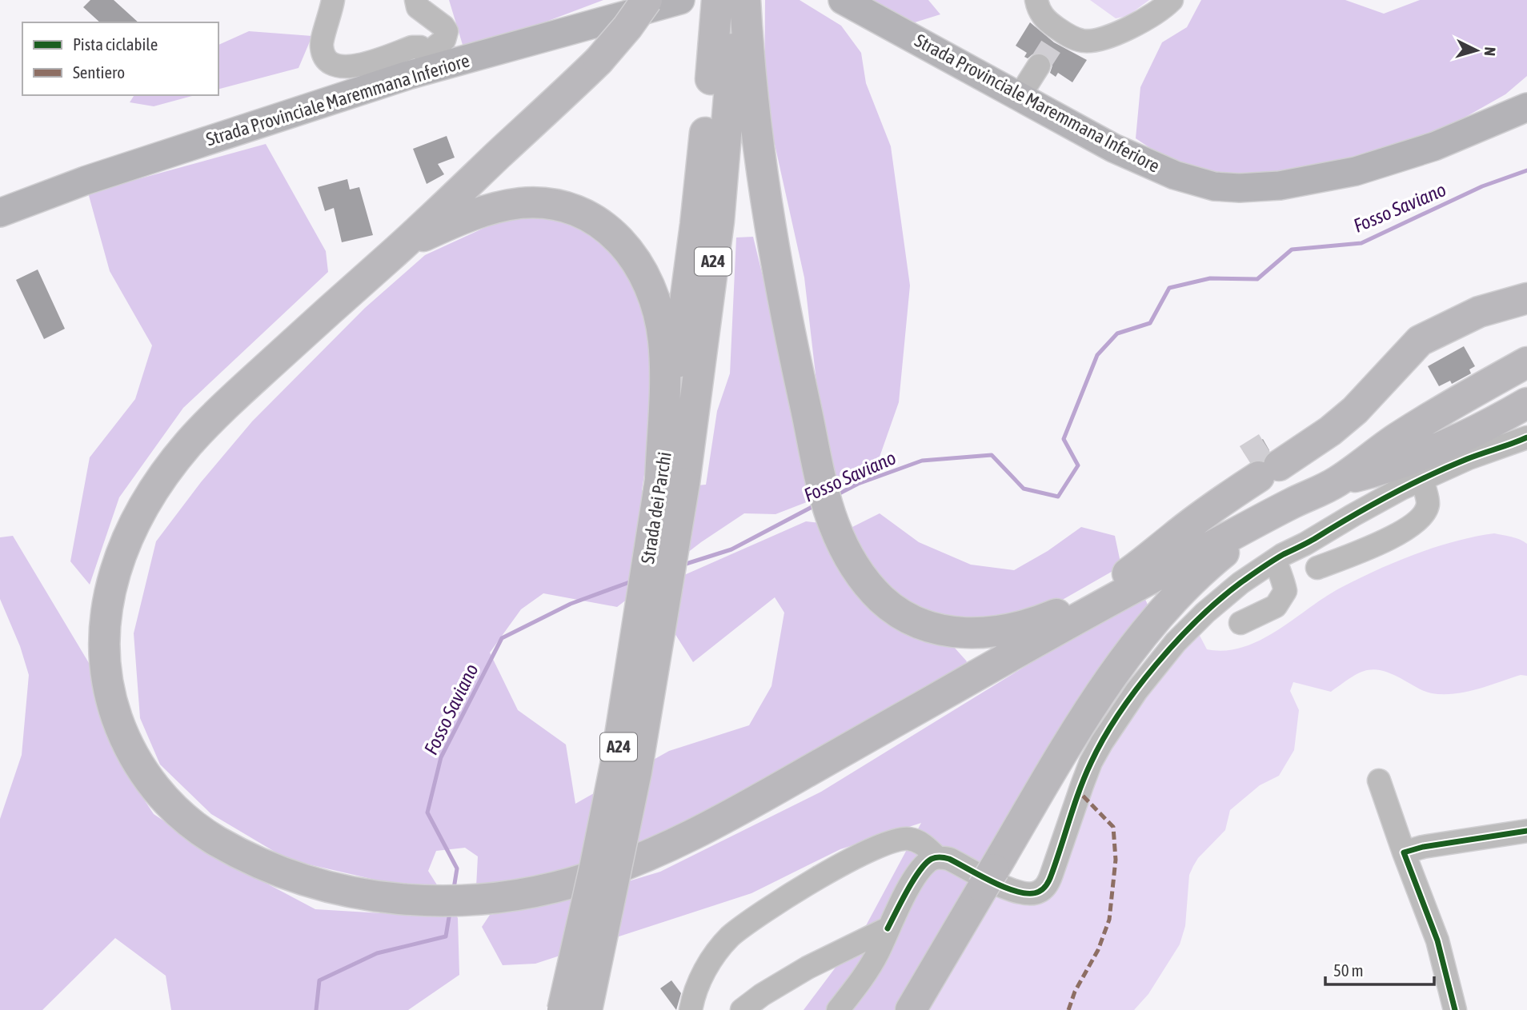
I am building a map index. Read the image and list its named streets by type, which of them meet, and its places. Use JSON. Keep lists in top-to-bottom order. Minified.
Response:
{"streets":{"highway":["A24","Strada dei Parchi"],"main road":["Strada Provinciale Maremmana Inferiore"]},"water":["Fosso Saviano"],"legend":["Pista ciclabile","Sentiero"],"scale_bar":"50 m","north":"right"}
